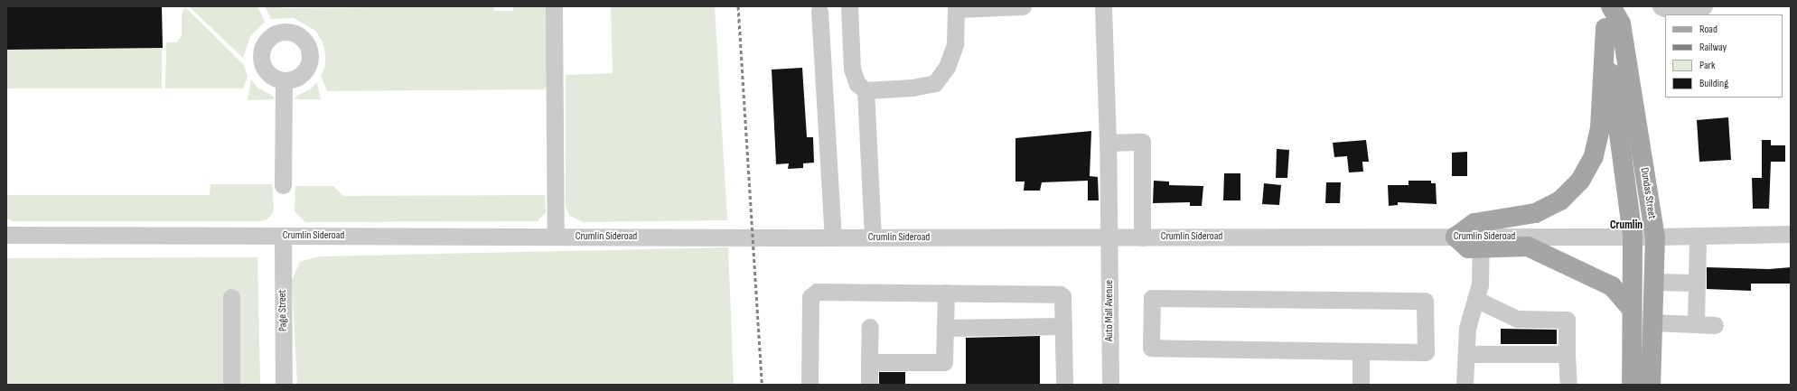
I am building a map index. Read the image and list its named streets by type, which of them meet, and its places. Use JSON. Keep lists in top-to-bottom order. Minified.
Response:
{"streets":{"main road":["Dundas Street"],"street":["Crumlin Sideroad","Page Street","Auto Mall Avenue"]},"crossings":[["Dundas Street","Crumlin Sideroad"],["Crumlin Sideroad","Page Street"],["Crumlin Sideroad","Auto Mall Avenue"]],"districts":["Crumlin"],"legend":["Road","Railway","Park","Building"]}
